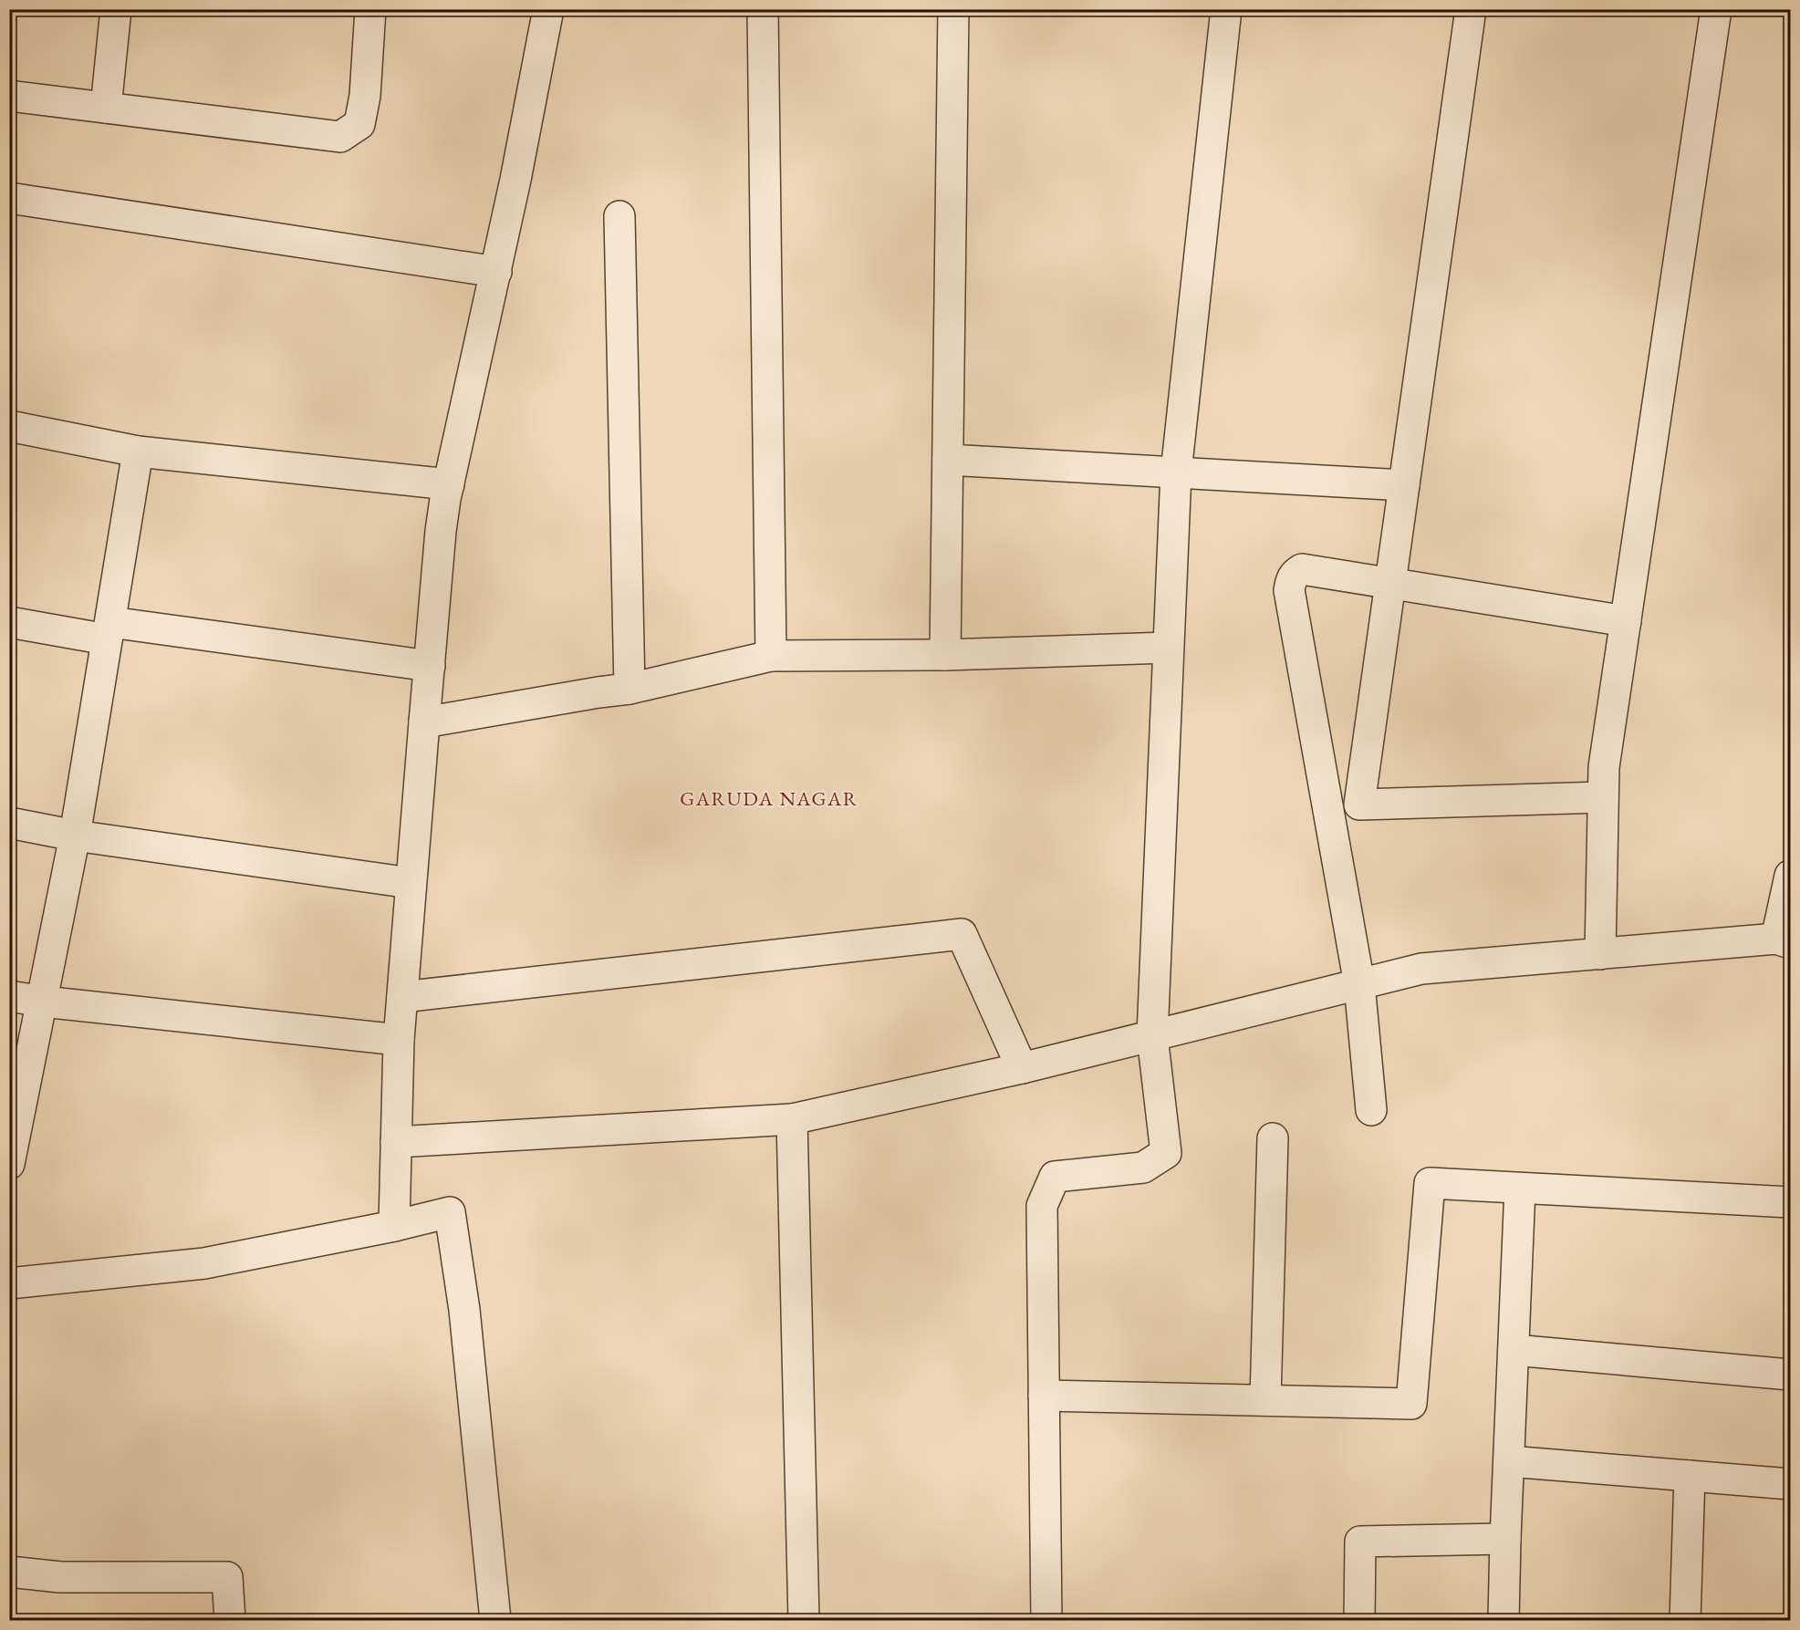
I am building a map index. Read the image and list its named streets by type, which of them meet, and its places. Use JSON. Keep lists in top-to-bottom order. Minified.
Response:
{"districts":["GARUDA NAGAR"]}
